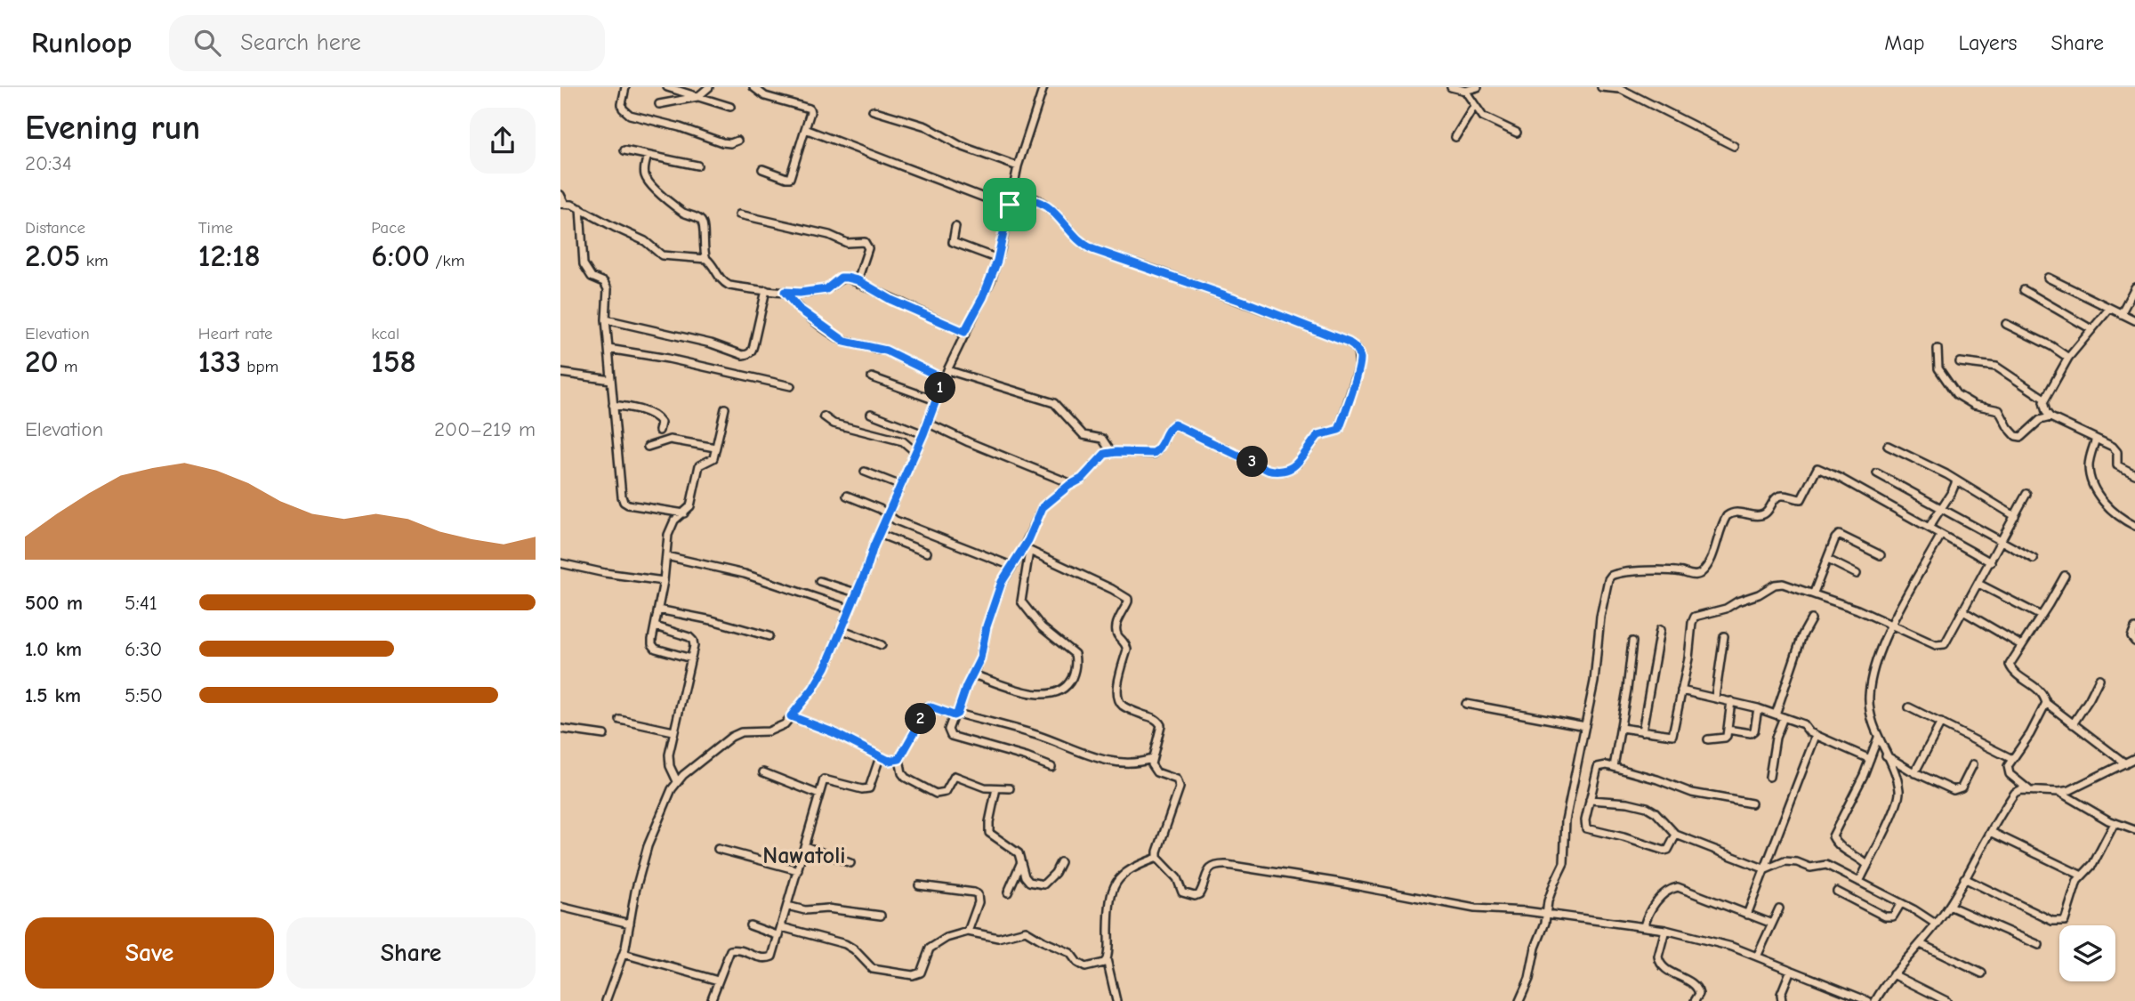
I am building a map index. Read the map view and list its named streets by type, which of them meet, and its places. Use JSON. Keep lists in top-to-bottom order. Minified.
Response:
{"districts":["Nawatoli"],"page":{"header":"Runloop","search":"Search here","nav":["Map","Layers","Share"],"heading":["Evening run","20:34"],"stats":[["Distance","2.05 km"],["Time","12:18"],["Pace","6:00 /km"],["Elevation","20 m"],["Heart rate","133 bpm"],["kcal","158"]],"pins":["1","3","2"],"chart":["Elevation","200–219 m"],"list":[{"name":"500 m","note":"5:41"},{"name":"1.0 km","note":"6:30"},{"name":"1.5 km","note":"5:50"}],"buttons":["Save","Share"]}}
